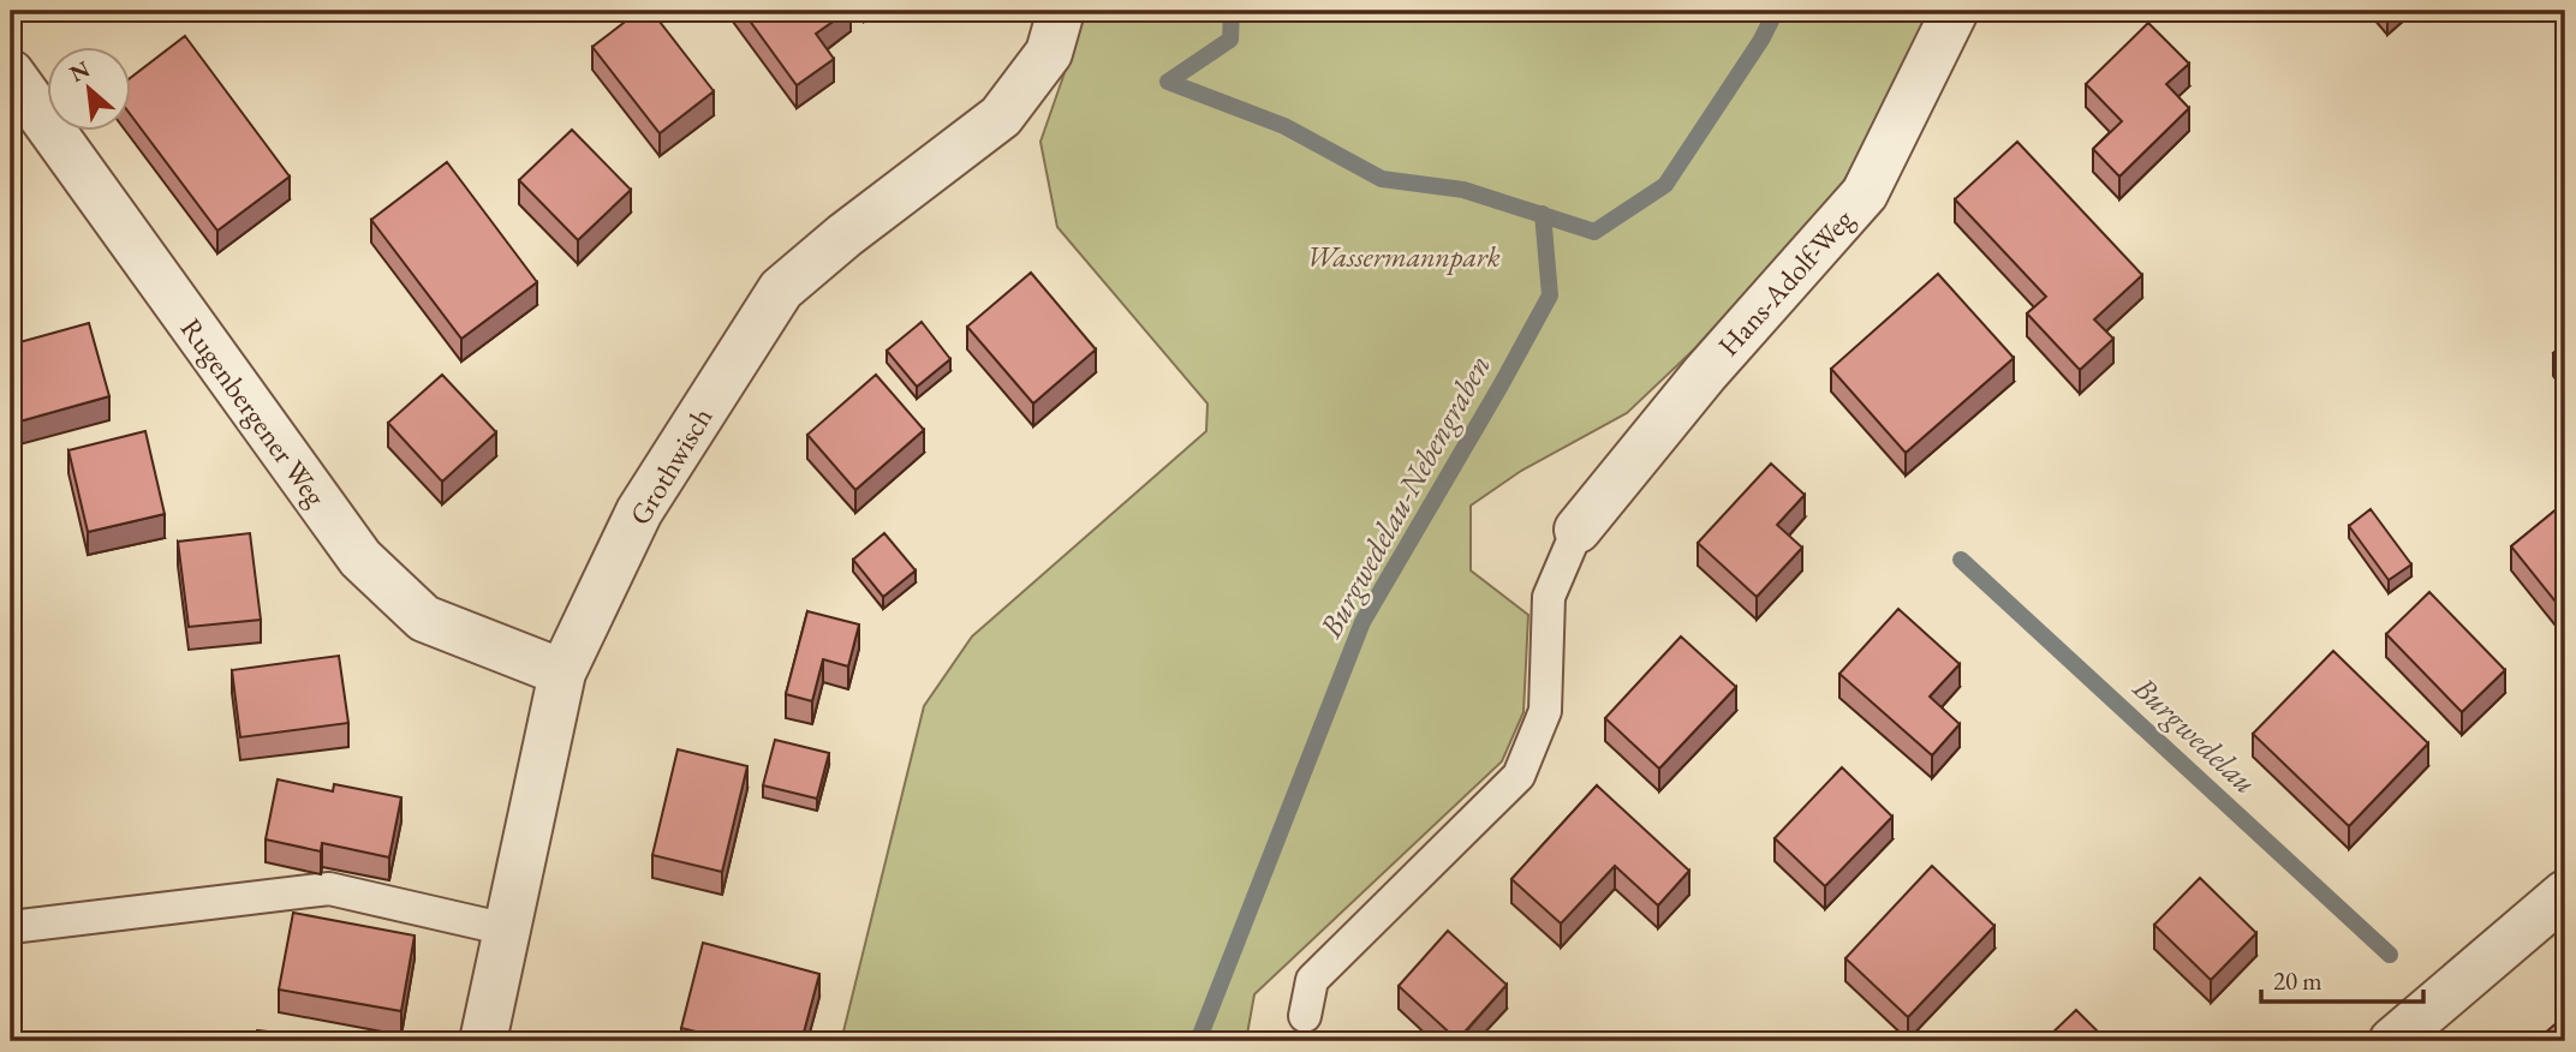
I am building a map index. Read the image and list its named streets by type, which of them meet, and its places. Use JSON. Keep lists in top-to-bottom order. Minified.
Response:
{"streets":{"street":["Hans-Adolf-Weg","Rugenbergener Weg","Grothwisch"]},"crossings":[["Rugenbergener Weg","Grothwisch"]],"water":["Burgwedelau-Nebengraben","Burgwedelau"],"parks":["Wassermannpark"],"scale_bar":"20 m","north":"top left"}
